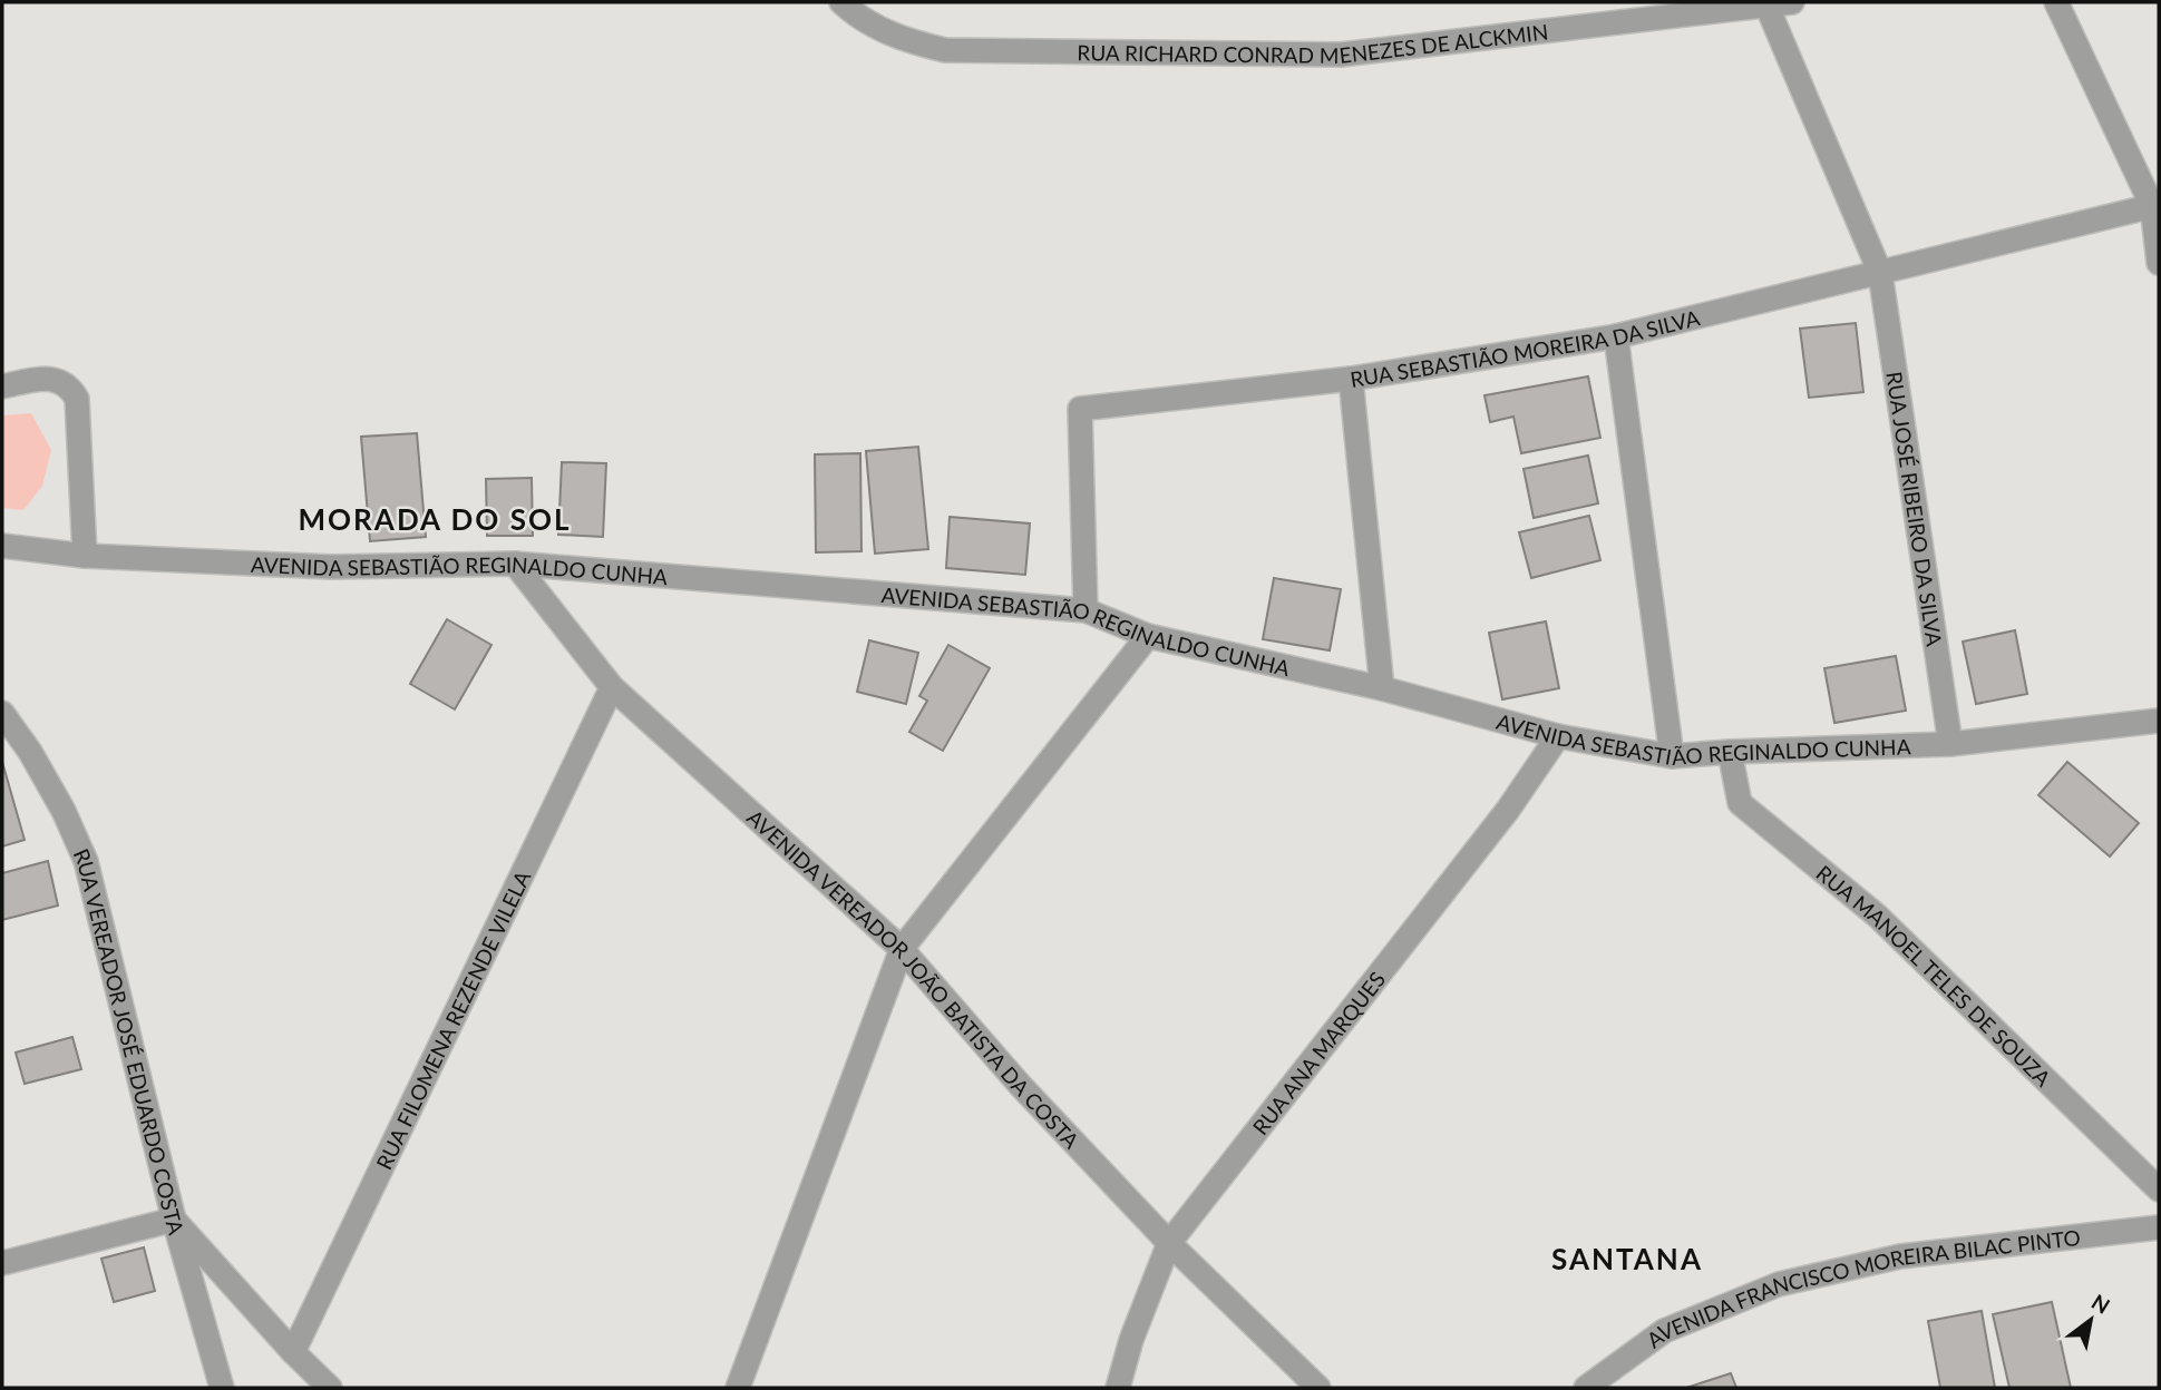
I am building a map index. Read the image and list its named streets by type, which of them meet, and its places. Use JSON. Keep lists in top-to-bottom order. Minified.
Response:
{"streets":{"street":["RUA RICHARD CONRAD MENEZES DE ALCKMIN","RUA SEBASTIÃO MOREIRA DA SILVA","RUA JOSÉ RIBEIRO DA SILVA","AVENIDA SEBASTIÃO REGINALDO CUNHA","RUA MANOEL TELES DE SOUZA","AVENIDA VEREADOR JOÃO BATISTA DA COSTA","RUA FILOMENA REZENDE VILELA","RUA VEREADOR JOSÉ EDUARDO COSTA","RUA ANA MARQUES","AVENIDA FRANCISCO MOREIRA BILAC PINTO"]},"crossings":[["RUA RICHARD CONRAD MENEZES DE ALCKMIN","RUA JOSÉ RIBEIRO DA SILVA"],["RUA SEBASTIÃO MOREIRA DA SILVA","RUA JOSÉ RIBEIRO DA SILVA"],["RUA SEBASTIÃO MOREIRA DA SILVA","AVENIDA SEBASTIÃO REGINALDO CUNHA"],["RUA JOSÉ RIBEIRO DA SILVA","AVENIDA SEBASTIÃO REGINALDO CUNHA"],["AVENIDA SEBASTIÃO REGINALDO CUNHA","RUA MANOEL TELES DE SOUZA"],["AVENIDA SEBASTIÃO REGINALDO CUNHA","AVENIDA VEREADOR JOÃO BATISTA DA COSTA"],["AVENIDA SEBASTIÃO REGINALDO CUNHA","RUA ANA MARQUES"],["AVENIDA VEREADOR JOÃO BATISTA DA COSTA","RUA FILOMENA REZENDE VILELA"],["AVENIDA VEREADOR JOÃO BATISTA DA COSTA","RUA ANA MARQUES"]],"districts":["MORADA DO SOL","SANTANA"],"north":"top right"}
